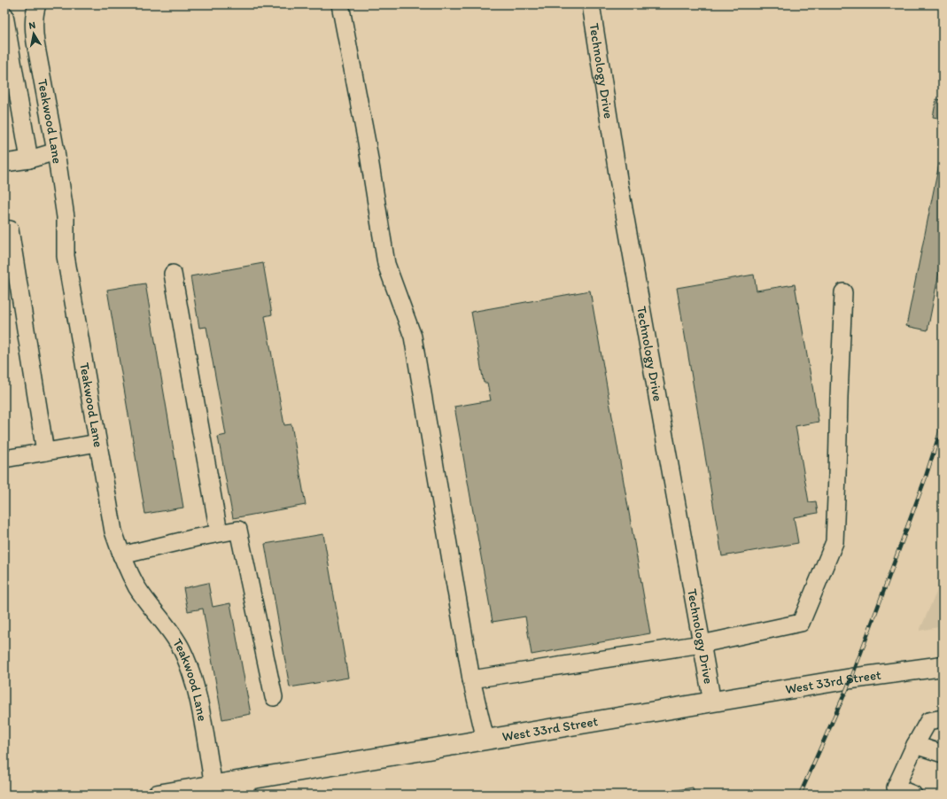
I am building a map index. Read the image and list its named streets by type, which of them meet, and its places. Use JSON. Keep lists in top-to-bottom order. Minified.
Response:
{"streets":{"main road":["West 33rd Street"],"street":["Technology Drive","Teakwood Lane"]},"crossings":[["Technology Drive","West 33rd Street"],["Teakwood Lane","West 33rd Street"]],"north":"top"}
